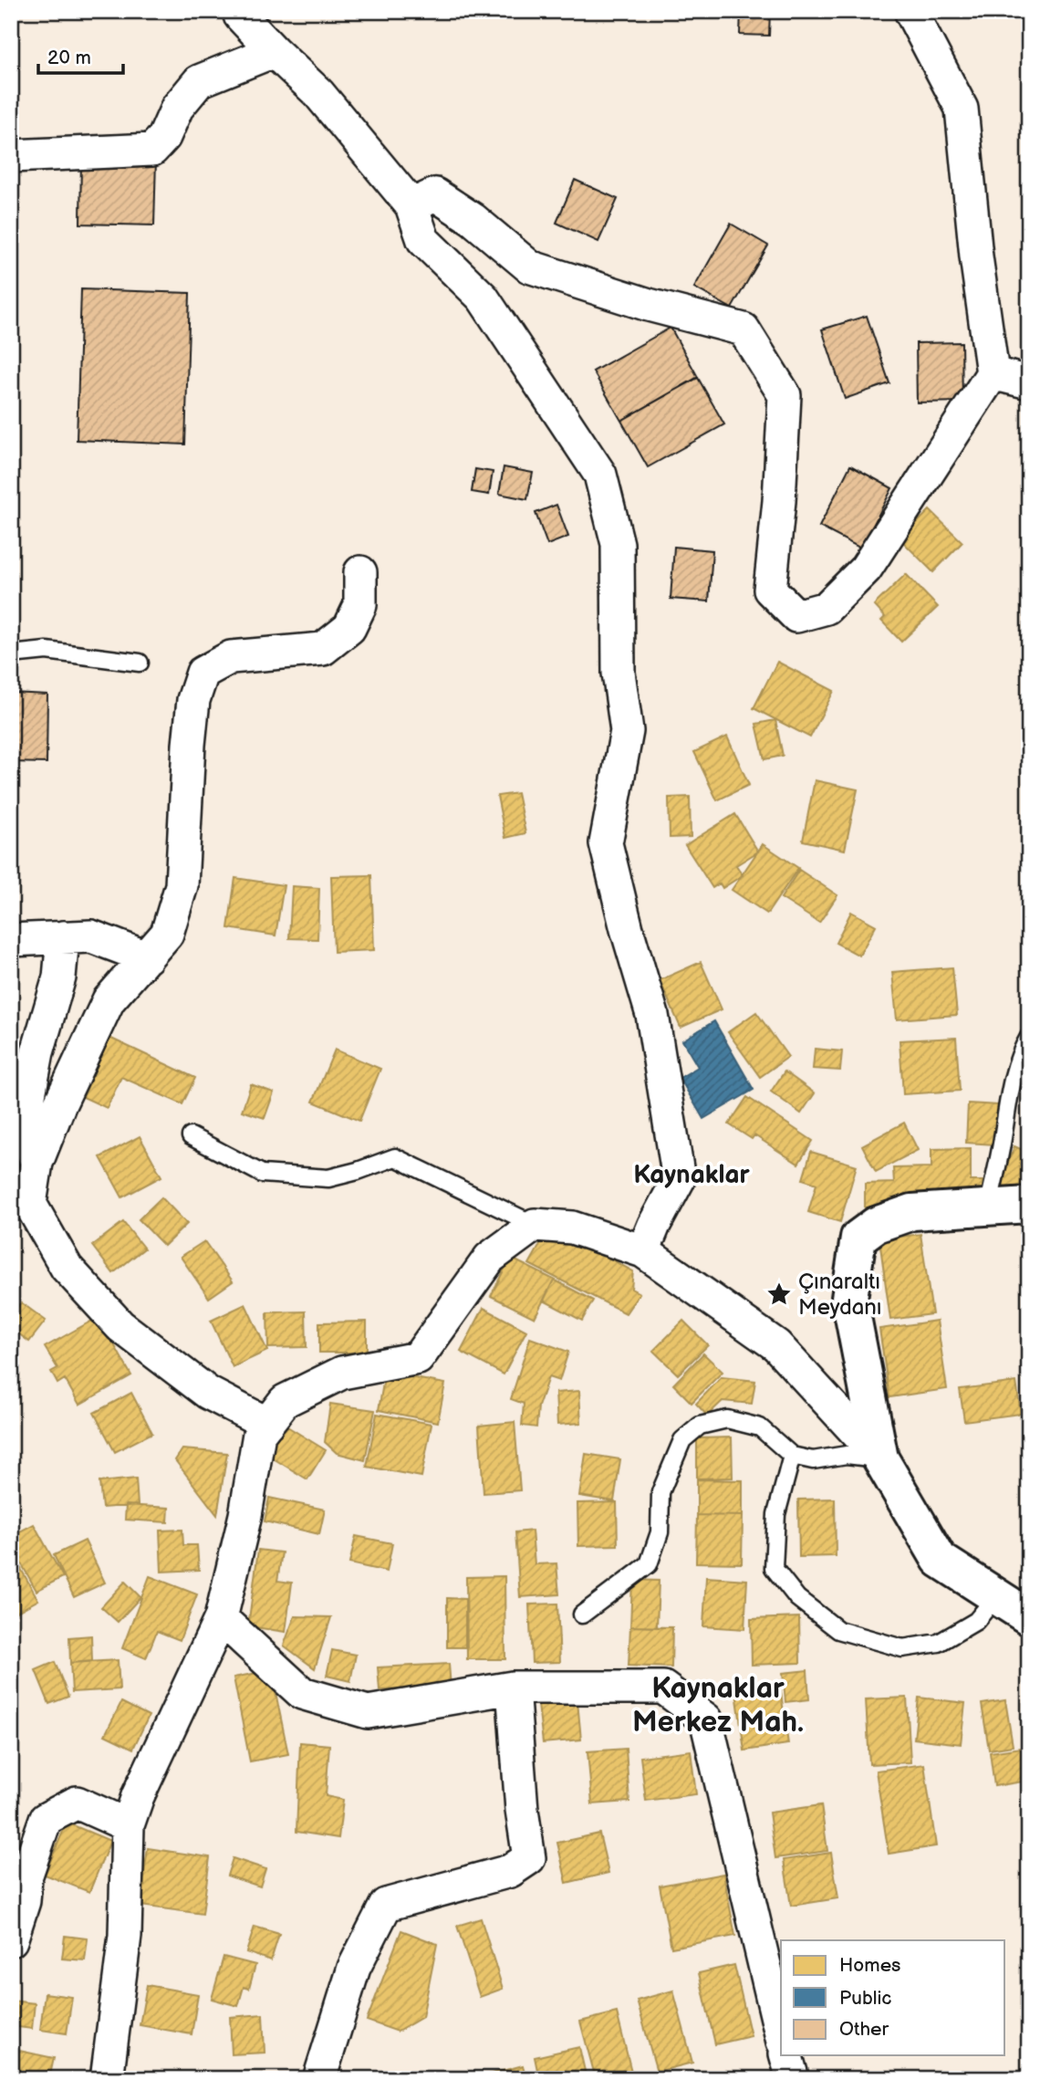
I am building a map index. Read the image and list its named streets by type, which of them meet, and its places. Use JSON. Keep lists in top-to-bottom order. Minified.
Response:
{"districts":["Kaynaklar","Kaynaklar Merkez Mah."],"places":{"place":["Çınaraltı Meydanı"]},"legend":["Homes","Public","Other"],"scale_bar":"20 m"}
